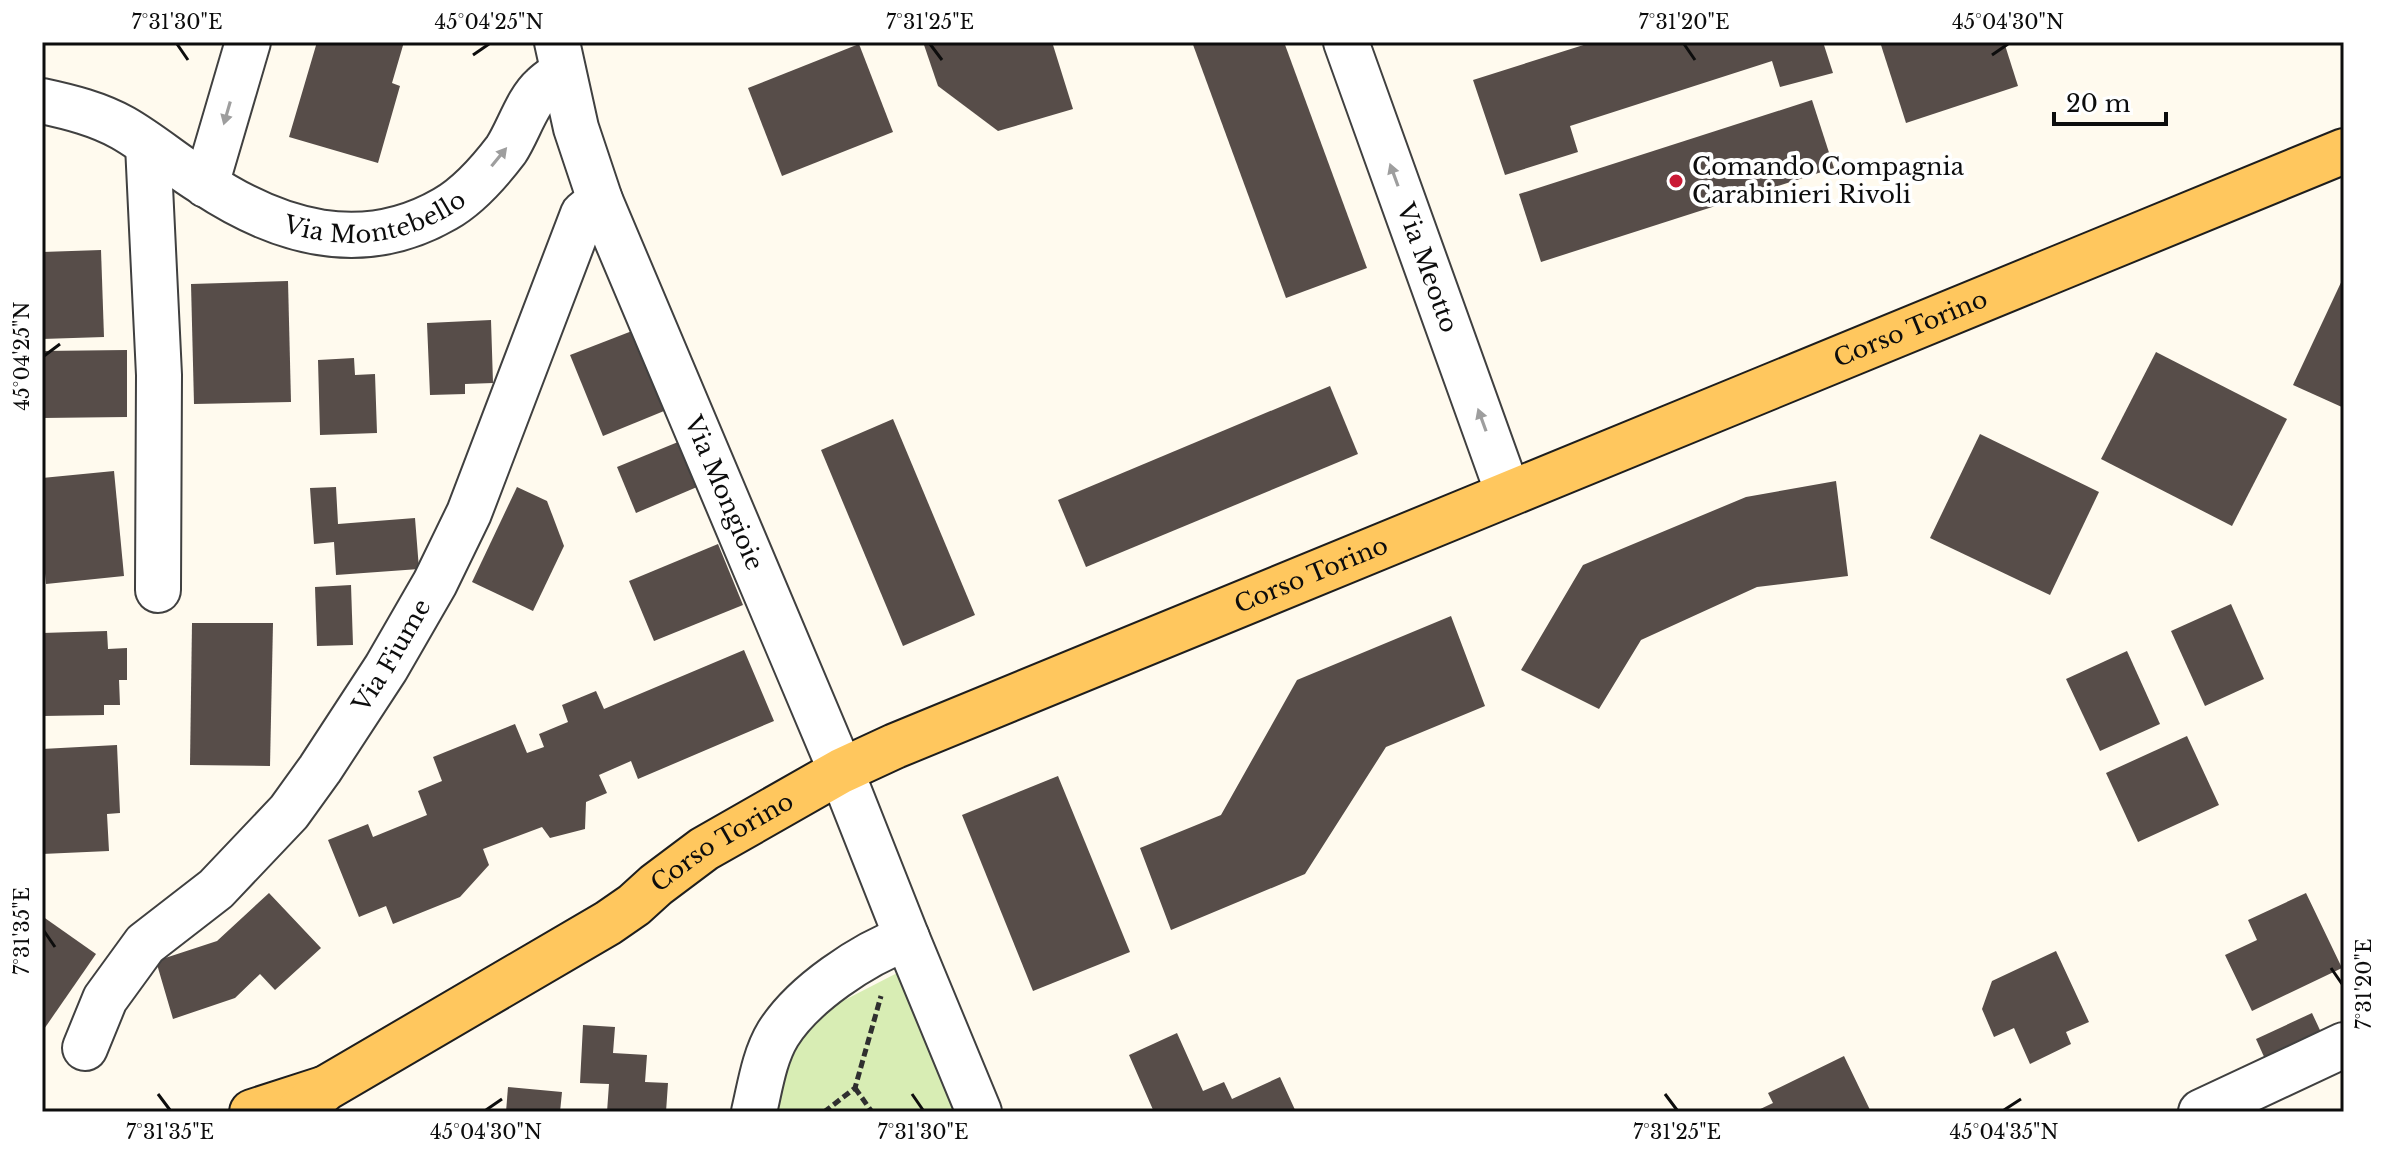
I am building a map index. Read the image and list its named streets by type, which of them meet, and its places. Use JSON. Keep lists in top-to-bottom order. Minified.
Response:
{"streets":{"main road":["Corso Torino"],"street":["Via Montebello","Via Meotto","Via Mongioie","Via Fiume"]},"crossings":[["Via Montebello","Via Mongioie"],["Via Meotto","Corso Torino"],["Corso Torino","Via Mongioie"],["Via Mongioie","Via Fiume"]],"one_way":["Via Montebello","Via Meotto"],"places":["Comando Compagnia Carabinieri Rivoli"],"scale_bar":"20 m","coordinates":["7°31'30\"E","45°04'25\"N","7°31'25\"E","7°31'20\"E","45°04'30\"N","7°31'35\"E","45°04'35\"N"]}
